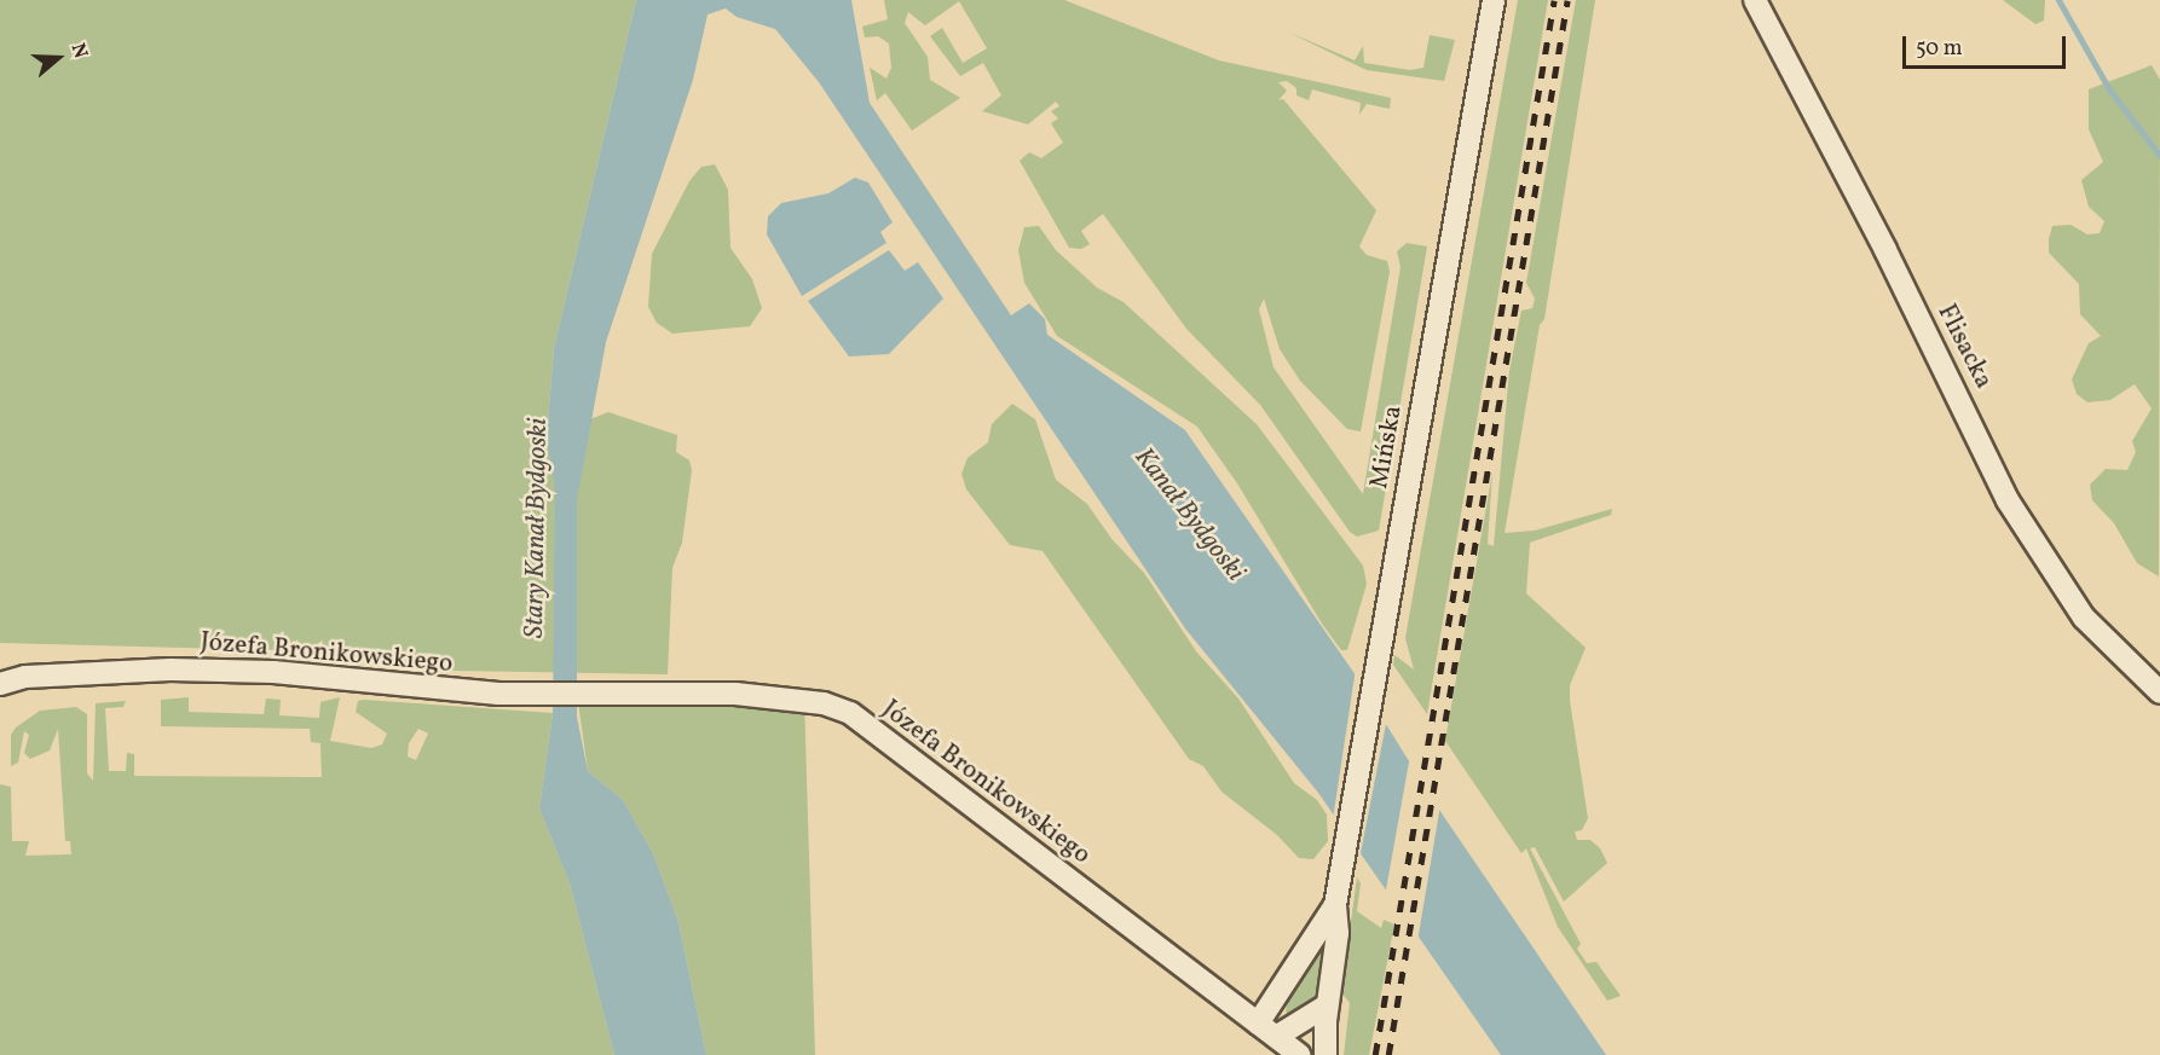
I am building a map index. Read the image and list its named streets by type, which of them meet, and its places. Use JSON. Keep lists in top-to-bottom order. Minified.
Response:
{"streets":{"street":["Flisacka","Mińska","Józefa Bronikowskiego"]},"crossings":[["Mińska","Józefa Bronikowskiego"]],"water":["Kanał Bydgoski","Stary Kanał Bydgoski"],"scale_bar":"50 m","north":"right"}
